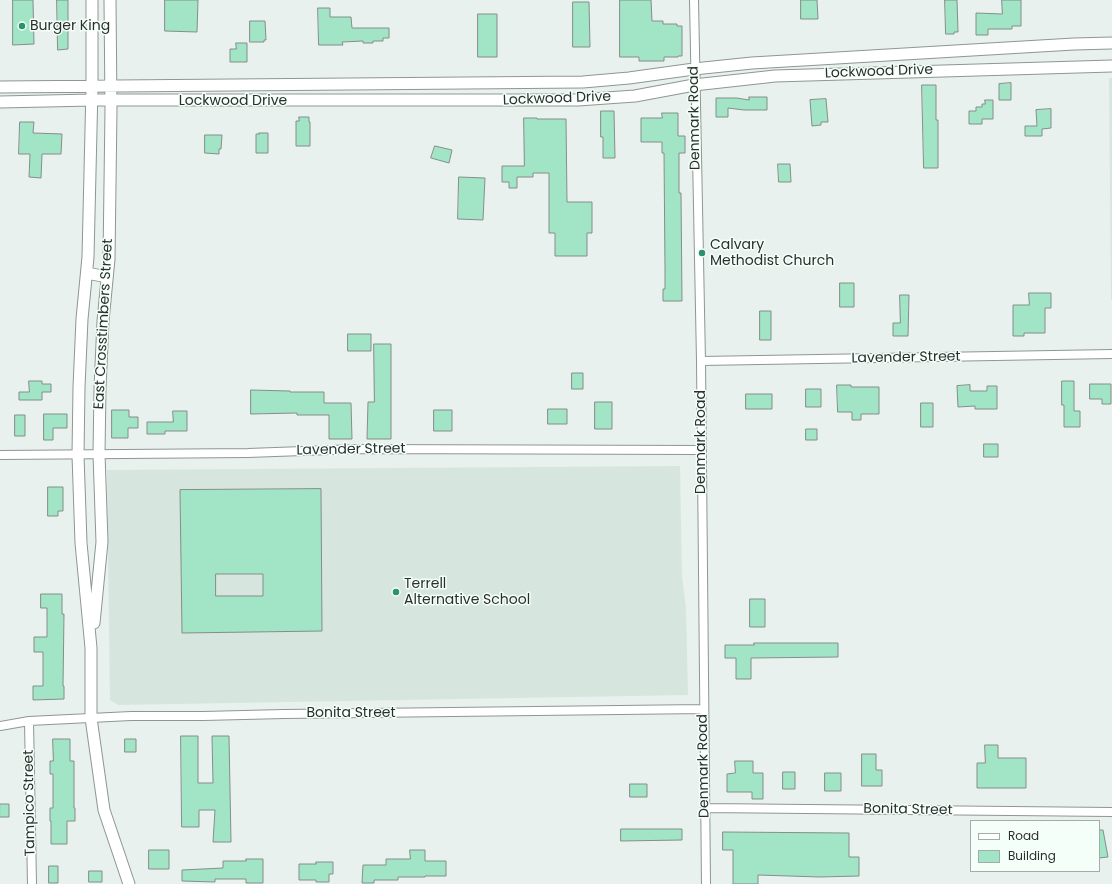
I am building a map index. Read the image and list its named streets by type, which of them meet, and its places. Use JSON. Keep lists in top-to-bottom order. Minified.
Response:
{"streets":{"main road":["Lockwood Drive","East Crosstimbers Street"],"street":["Denmark Road","Lavender Street","Bonita Street","Tampico Street"]},"crossings":[["Lockwood Drive","Denmark Road"],["Lockwood Drive","East Crosstimbers Street"],["Denmark Road","Lavender Street"],["Denmark Road","Bonita Street"],["East Crosstimbers Street","Lavender Street"],["East Crosstimbers Street","Bonita Street"],["Bonita Street","Tampico Street"]],"places":["Burger King","Calvary Methodist Church","Terrell Alternative School"],"legend":["Road","Building"]}
